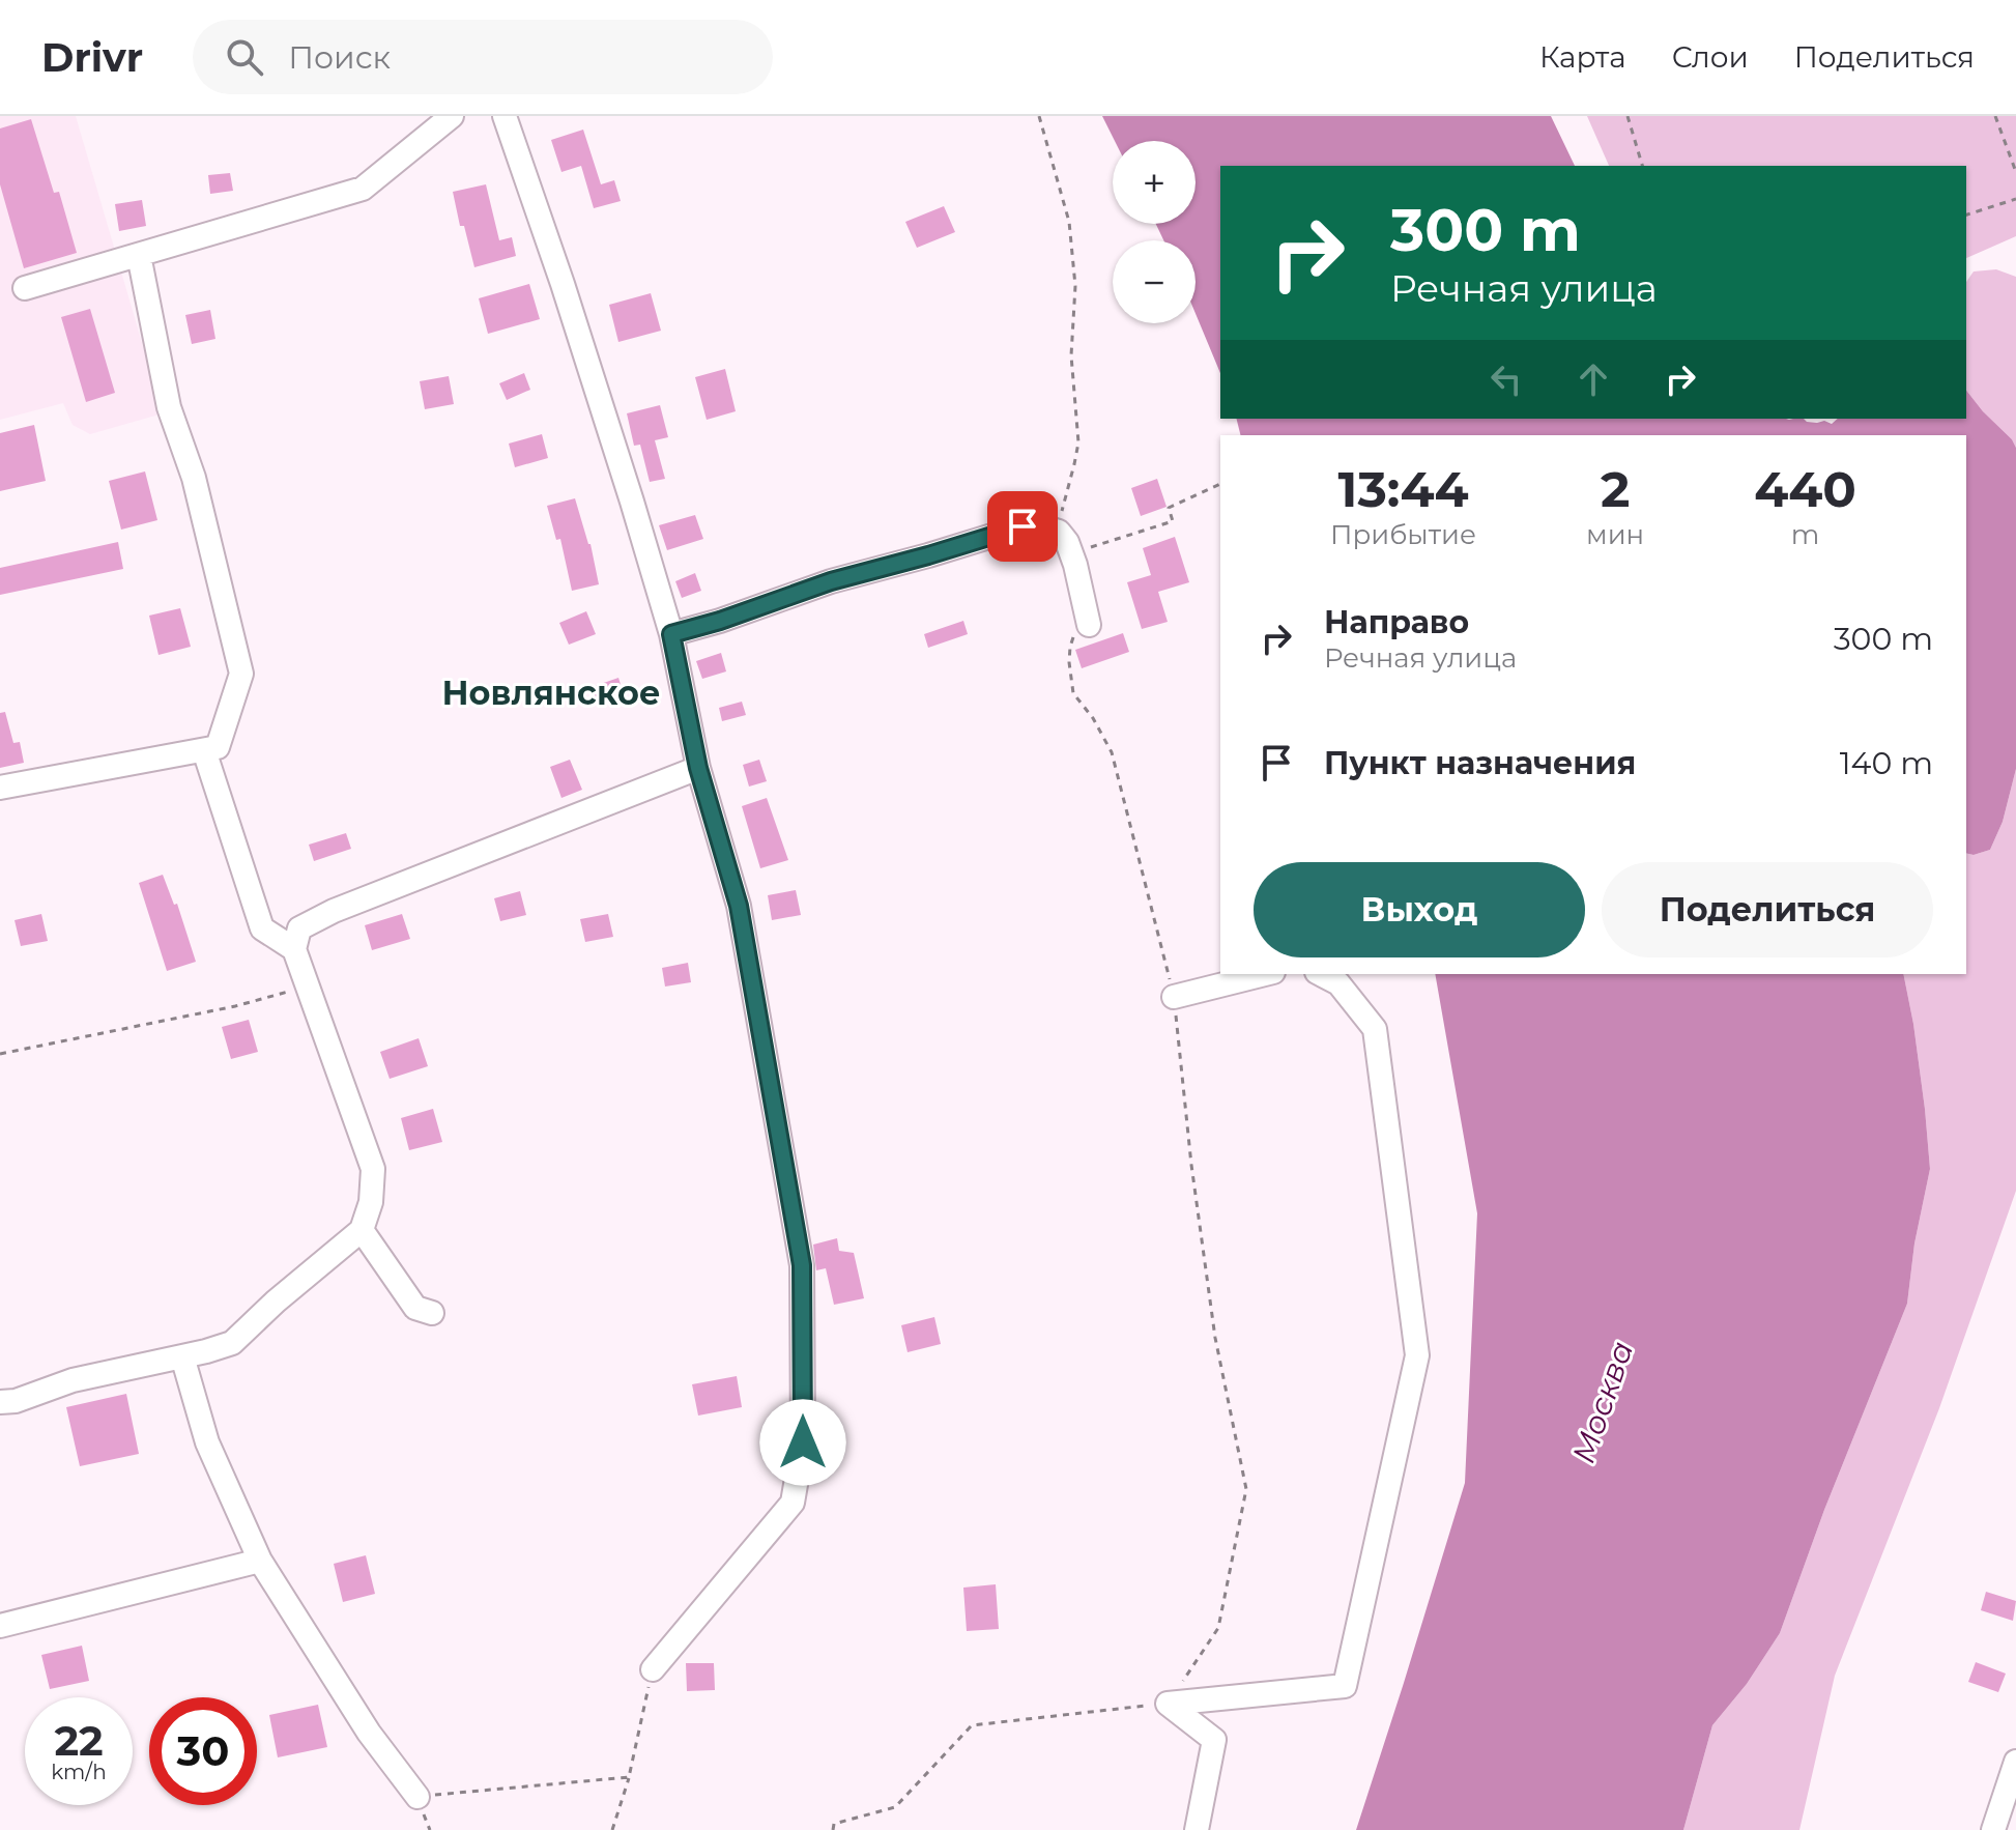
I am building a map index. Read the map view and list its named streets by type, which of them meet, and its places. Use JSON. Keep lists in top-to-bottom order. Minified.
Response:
{"districts":["Новлянское"],"water":["Москва"],"page":{"header":"Drivr","search":"Поиск","nav":["Карта","Слои","Поделиться"],"map_buttons":["+","−"],"turn":["300 m","Речная улица"],"eta":["13:44","Прибытие","2","мин","440","m"],"list":[{"name":"Направо","note":"Речная улица","value":"300 m"},{"name":"Пункт назначения","value":"140 m"}],"buttons":["Выход","Поделиться"],"speed":"22 km/h","limit":"30"}}
